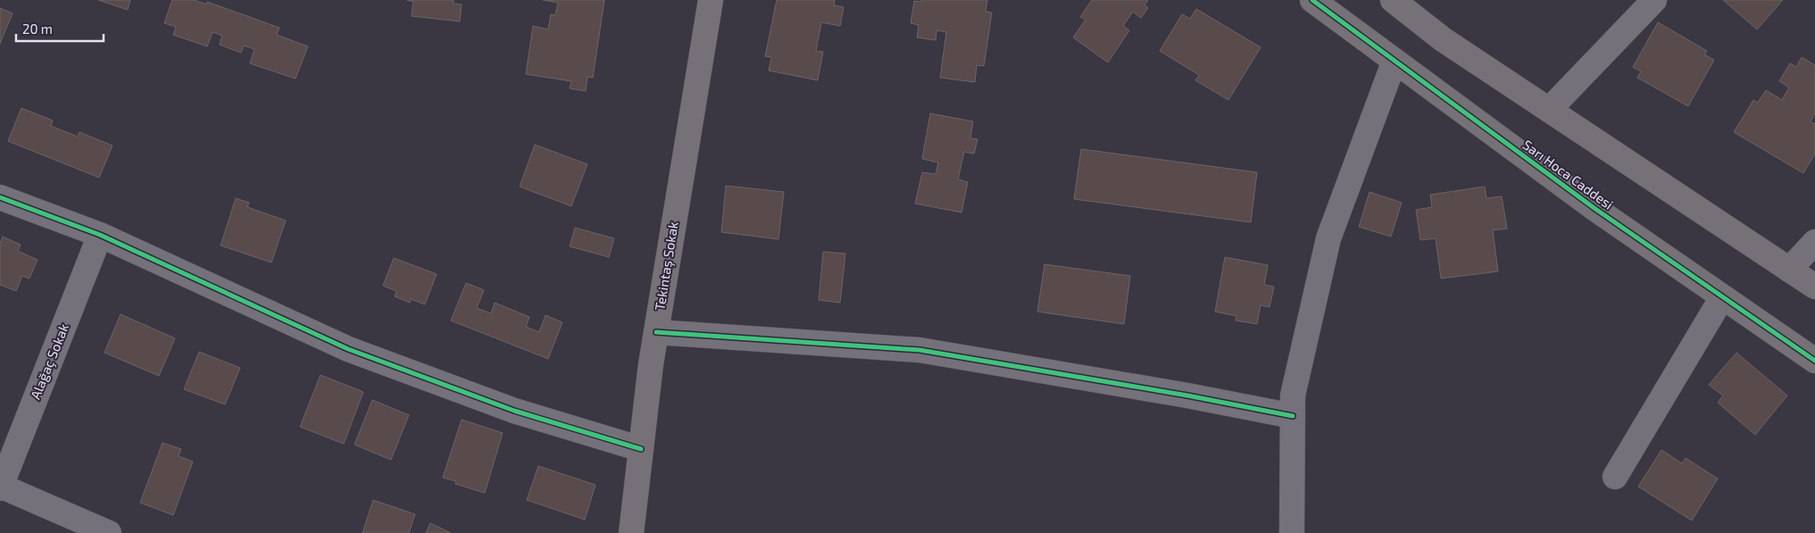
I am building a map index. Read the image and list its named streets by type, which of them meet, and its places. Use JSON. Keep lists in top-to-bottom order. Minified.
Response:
{"streets":{"street":["Sarı Hoca Caddesi","Tekintaş Sokak","Alağaç Sokak"]},"scale_bar":"20 m"}
